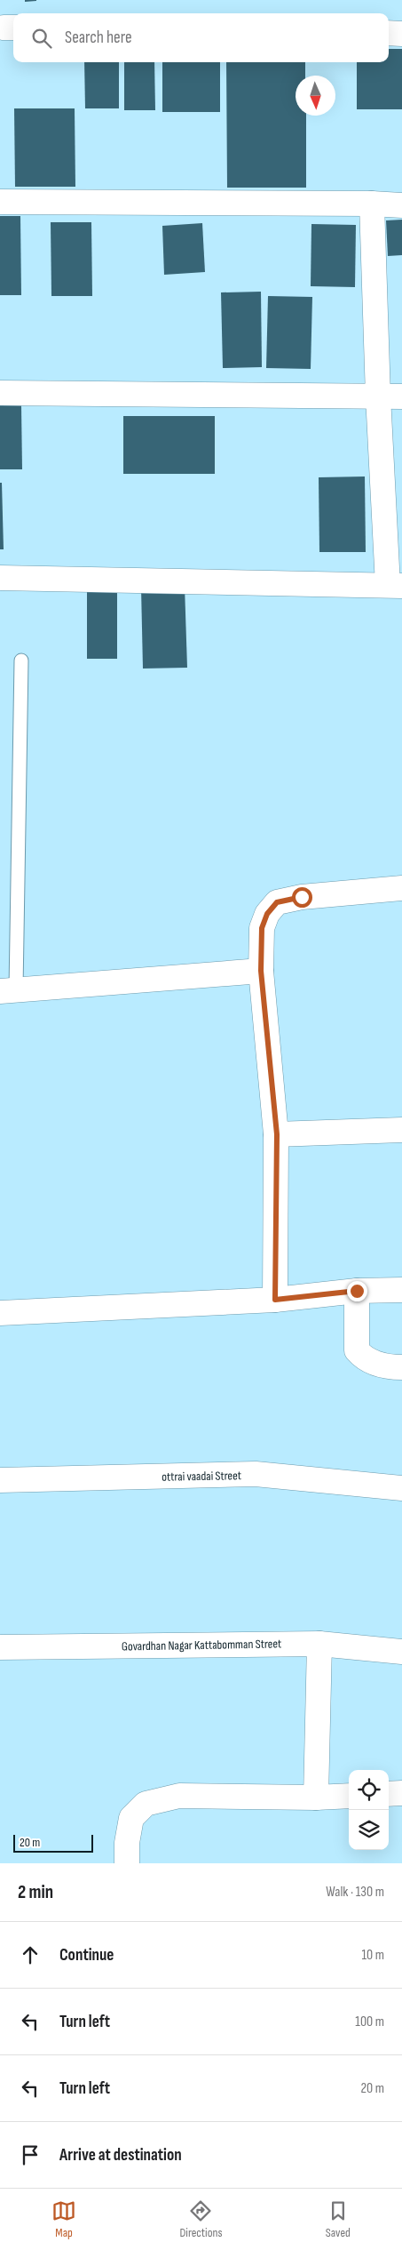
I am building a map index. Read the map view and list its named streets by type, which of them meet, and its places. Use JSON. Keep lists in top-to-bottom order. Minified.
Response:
{"streets":{"street":["ottrai vaadai Street","Govardhan Nagar Kattabomman Street"]},"scale_bar":"20 m","north":"bottom","page":{"search":"Search here","scale":"20 m","heading":["2 min","Walk · 130 m"],"list":[["Continue","10 m"],["Turn left","100 m"],["Turn left","20 m"],"Arrive at destination"],"nav":["Map","Directions","Saved"]}}
